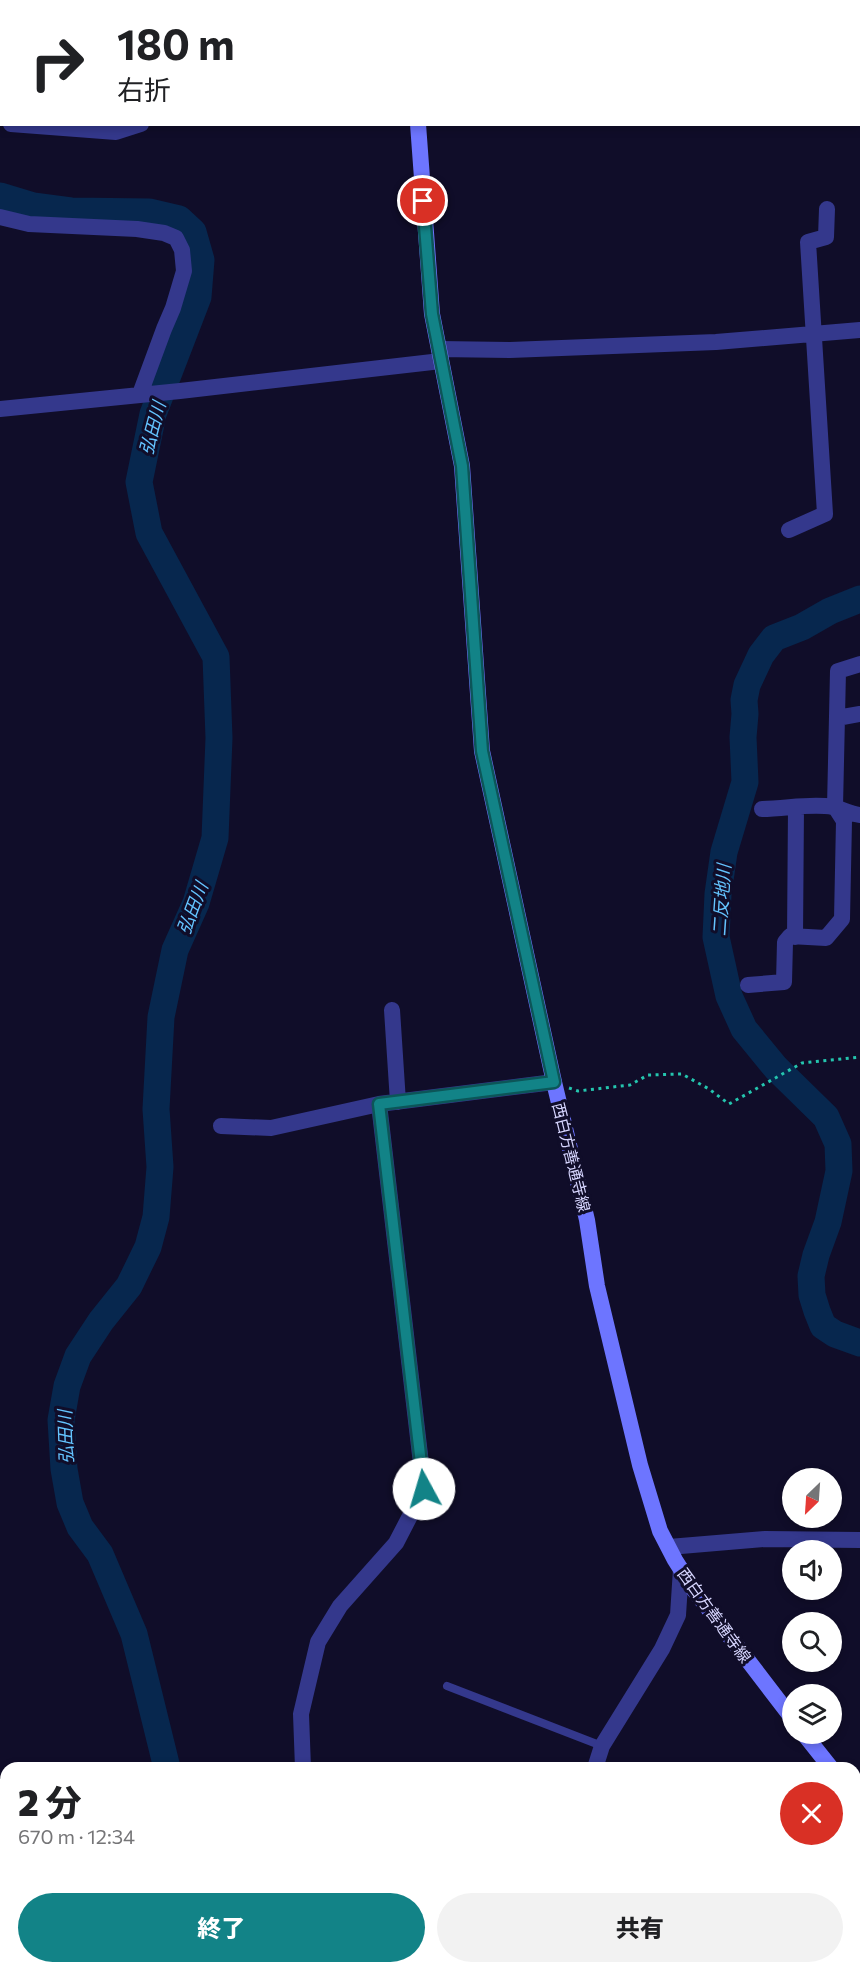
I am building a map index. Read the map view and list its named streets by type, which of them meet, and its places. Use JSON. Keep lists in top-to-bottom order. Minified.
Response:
{"streets":{"main road":["西白方善通寺線"]},"water":["弘田川","二反地川"],"north":"bottom left","page":{"turn":["180 m","右折"],"heading":["2 分","670 m · 12:34"],"buttons":["終了","共有"]}}
